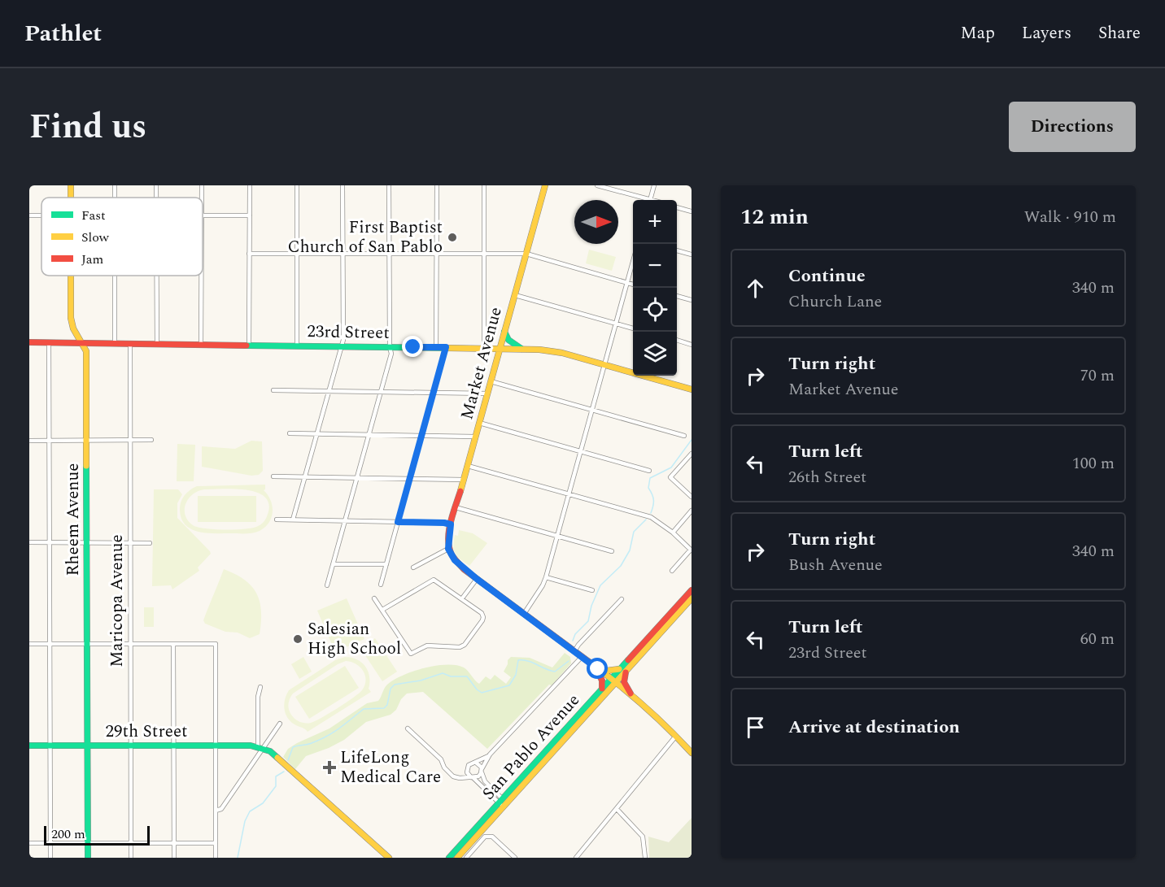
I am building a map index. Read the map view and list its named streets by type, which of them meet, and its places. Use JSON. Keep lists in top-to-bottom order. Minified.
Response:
{"streets":{"street":["23rd Street","Market Avenue","Rheem Avenue","Maricopa Avenue","29th Street","San Pablo Avenue"]},"crossings":[["23rd Street","Market Avenue"],["23rd Street","Rheem Avenue"],["23rd Street","Maricopa Avenue"],["Rheem Avenue","29th Street"],["Maricopa Avenue","29th Street"]],"places":{"other":["First Baptist Church of San Pablo","Salesian High School"],"health":["LifeLong Medical Care"]},"legend":["Fast","Slow","Jam"],"scale_bar":"200 m","north":"right","page":{"header":"Pathlet","nav":["Map","Layers","Share"],"title":"Find us","buttons":"Directions","heading":["12 min","Walk · 910 m"],"map_buttons":["+","−"],"list":[["Continue","Church Lane","340 m"],["Turn right","Market Avenue","70 m"],["Turn left","26th Street","100 m"],["Turn right","Bush Avenue","340 m"],["Turn left","23rd Street","60 m"],"Arrive at destination"],"scale":"200 m"}}
